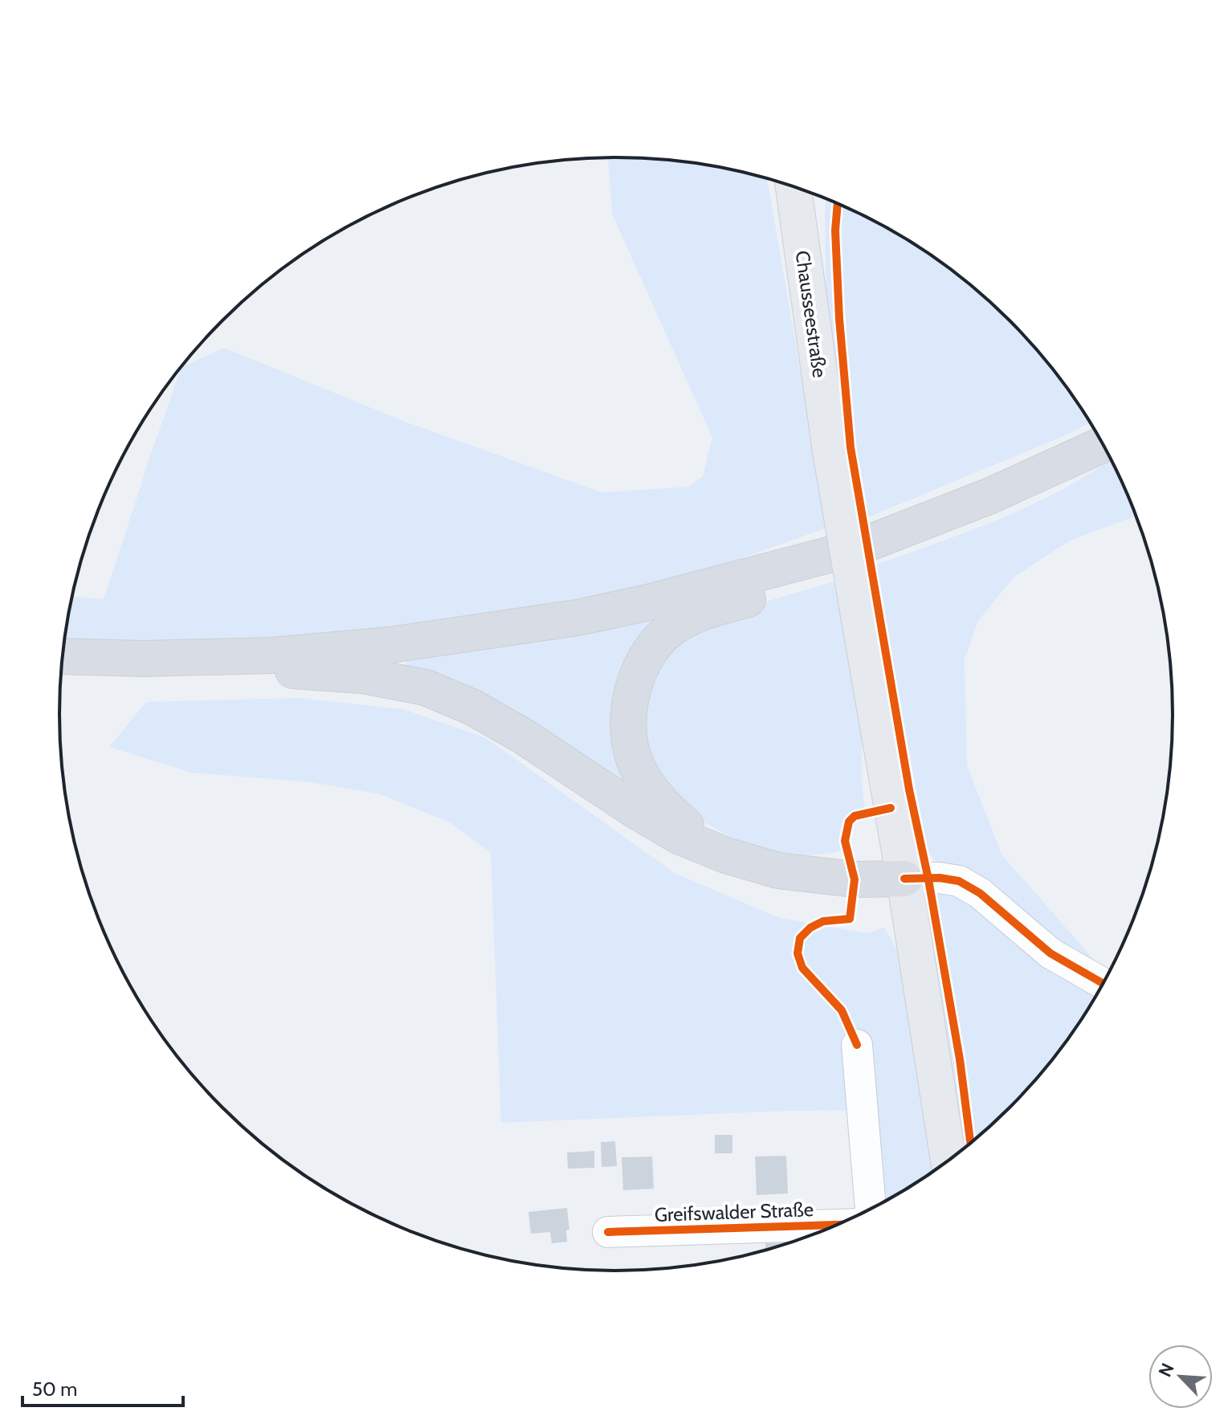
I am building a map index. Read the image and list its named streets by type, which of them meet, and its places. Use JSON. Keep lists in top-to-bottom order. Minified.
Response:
{"streets":{"main road":["Chausseestraße"],"street":["Greifswalder Straße"]},"scale_bar":"50 m","north":"top left"}
